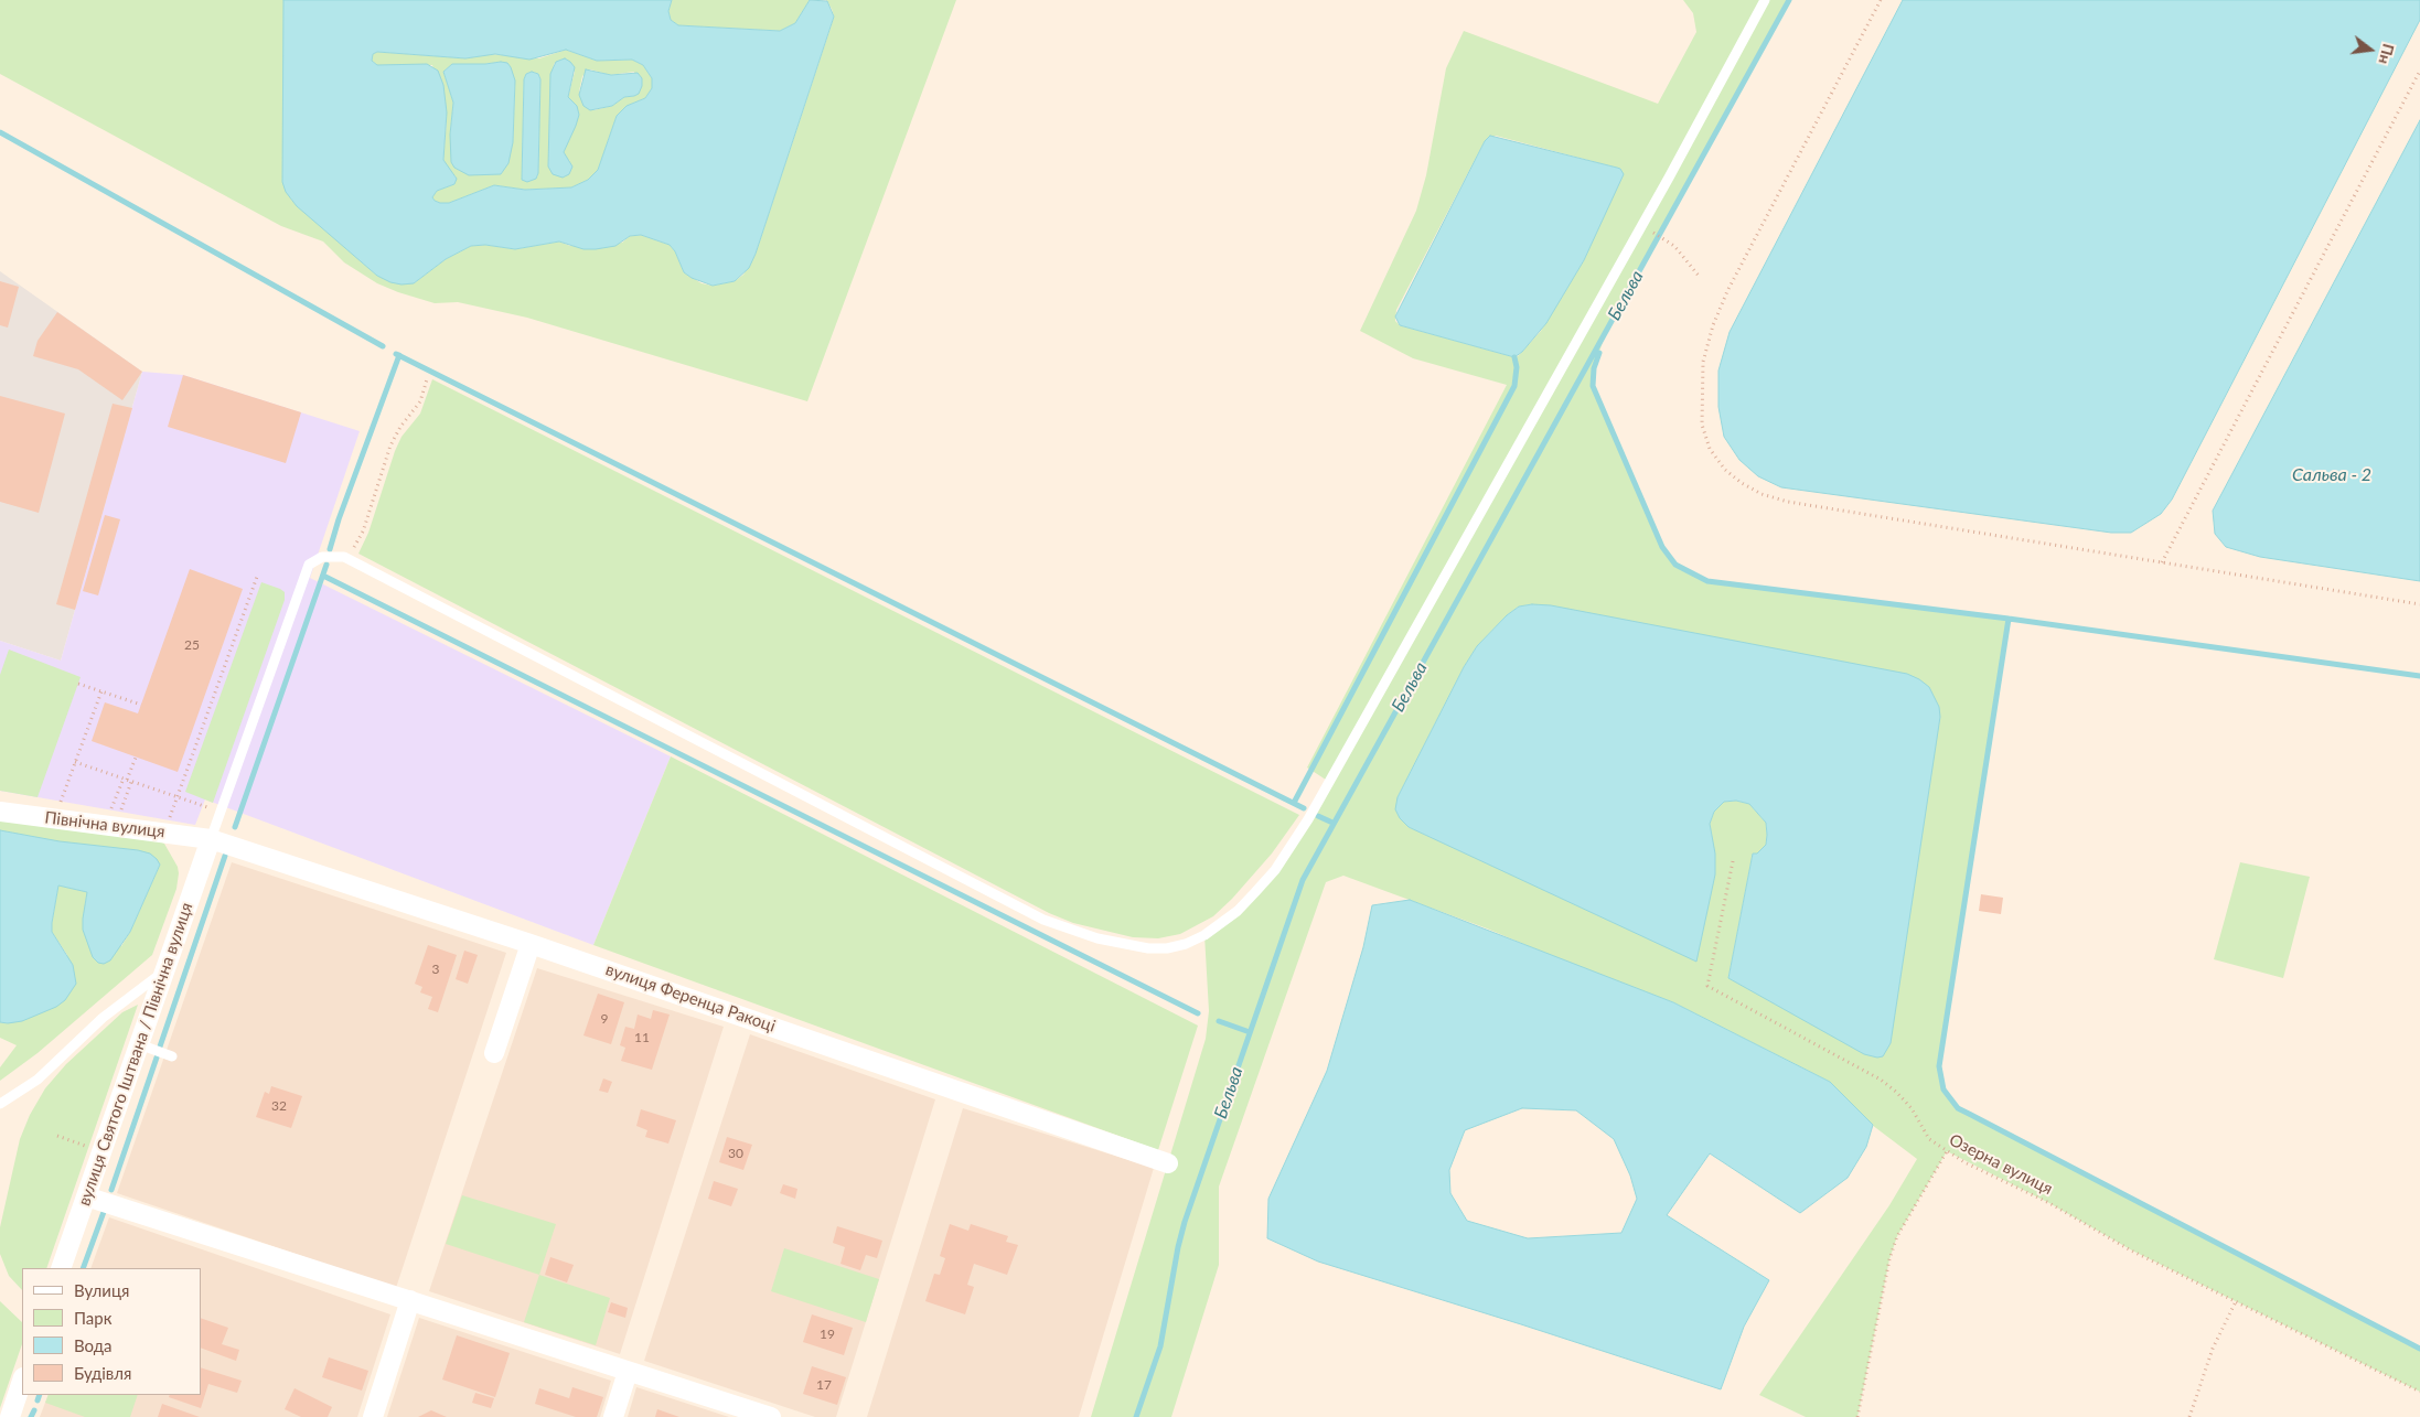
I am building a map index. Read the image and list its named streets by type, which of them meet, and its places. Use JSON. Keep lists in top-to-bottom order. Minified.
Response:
{"streets":{"street":["Північна вулиця","вулиця Ференца Ракоці","вулиця Святого Іштвана / Північна вулиця"],"path":["Озерна вулиця"]},"crossings":[["Північна вулиця","вулиця Ференца Ракоці"],["Північна вулиця","вулиця Святого Іштвана / Північна вулиця"],["вулиця Ференца Ракоці","вулиця Святого Іштвана / Північна вулиця"]],"water":["Бельва","Сальва - 2"],"house_numbers":["25","3","9","11","32","30","19","17"],"legend":["Вулиця","Парк","Вода","Будівля"],"north":"right"}
